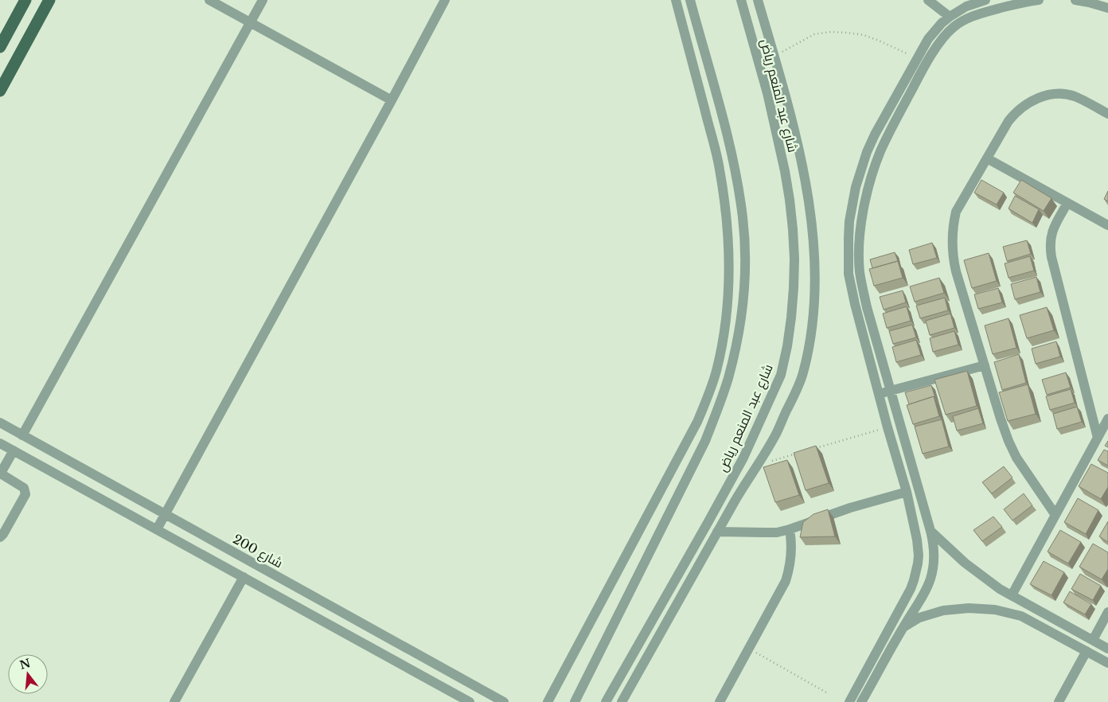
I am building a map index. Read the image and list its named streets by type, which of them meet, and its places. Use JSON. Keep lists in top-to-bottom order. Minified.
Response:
{"streets":{"street":["شارع عبد المنعم رياض","شارع 200"]},"north":"top"}
